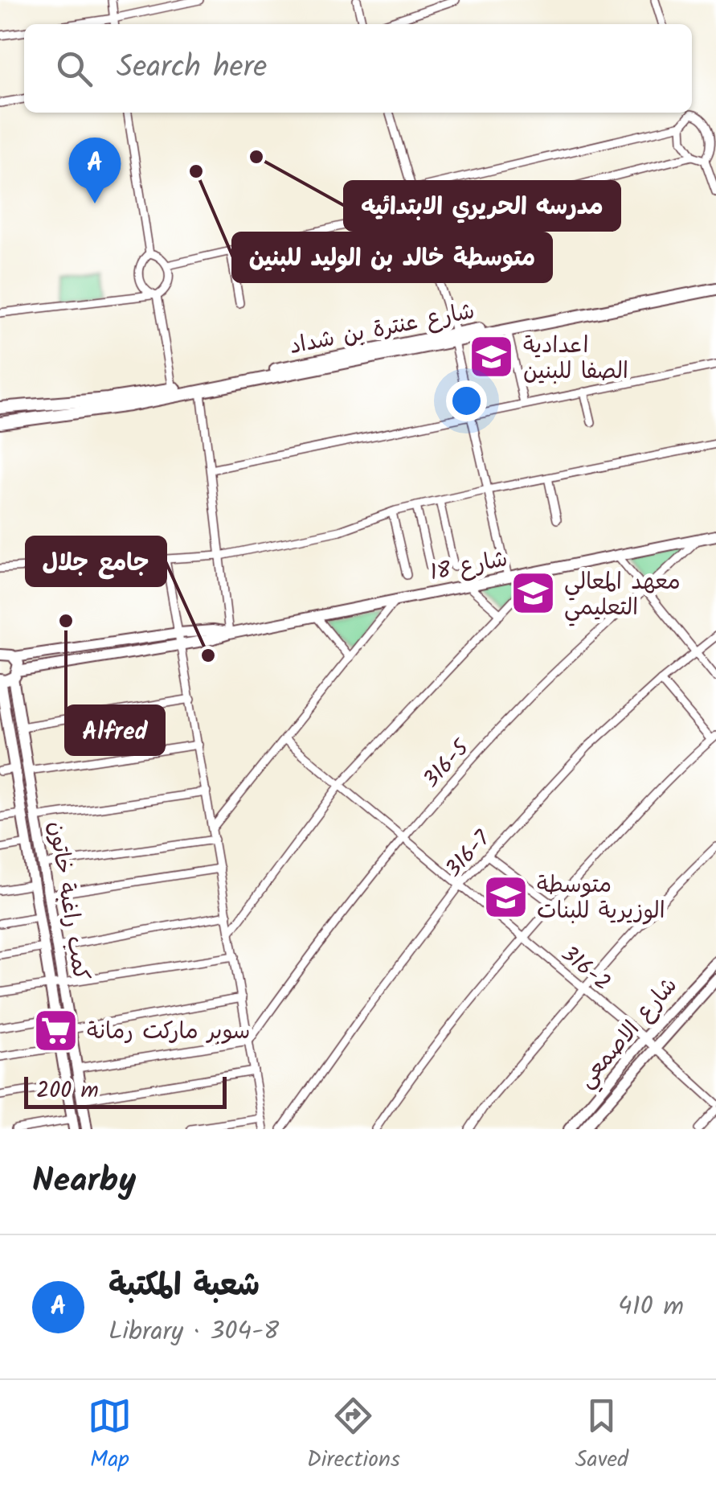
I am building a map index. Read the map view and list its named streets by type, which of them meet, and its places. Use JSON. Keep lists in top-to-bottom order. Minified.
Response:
{"streets":{"main road":["شارع عنترة بن شداد"],"street":["شارع 18","316-5","316-7","كمب راغبة خاتون","316-2","شارع الاصمعي"]},"crossings":[["شارع 18","316-5"],["شارع 18","كمب راغبة خاتون"],["316-5","316-2"],["316-7","316-2"],["316-2","شارع الاصمعي"]],"places":{"other":["مدرسه الحريري الابتدائيه","متوسطة خالد بن الوليد للبنين","Alfred","جامع جلال"],"school or university":["اعدادية الصفا للبنين","معهد المعالي التعليمي","متوسطة الوزيرية للبنات"],"supermarket":["سوبر ماركت رمانة"]},"scale_bar":"200 m","page":{"search":"Search here","pins":"A","scale":"200 m","heading":"Nearby","list":[{"mark":"A","name":"شعبة المكتبة","note":"Library · 304-8","value":"410 m"}],"nav":["Map","Directions","Saved"]}}
